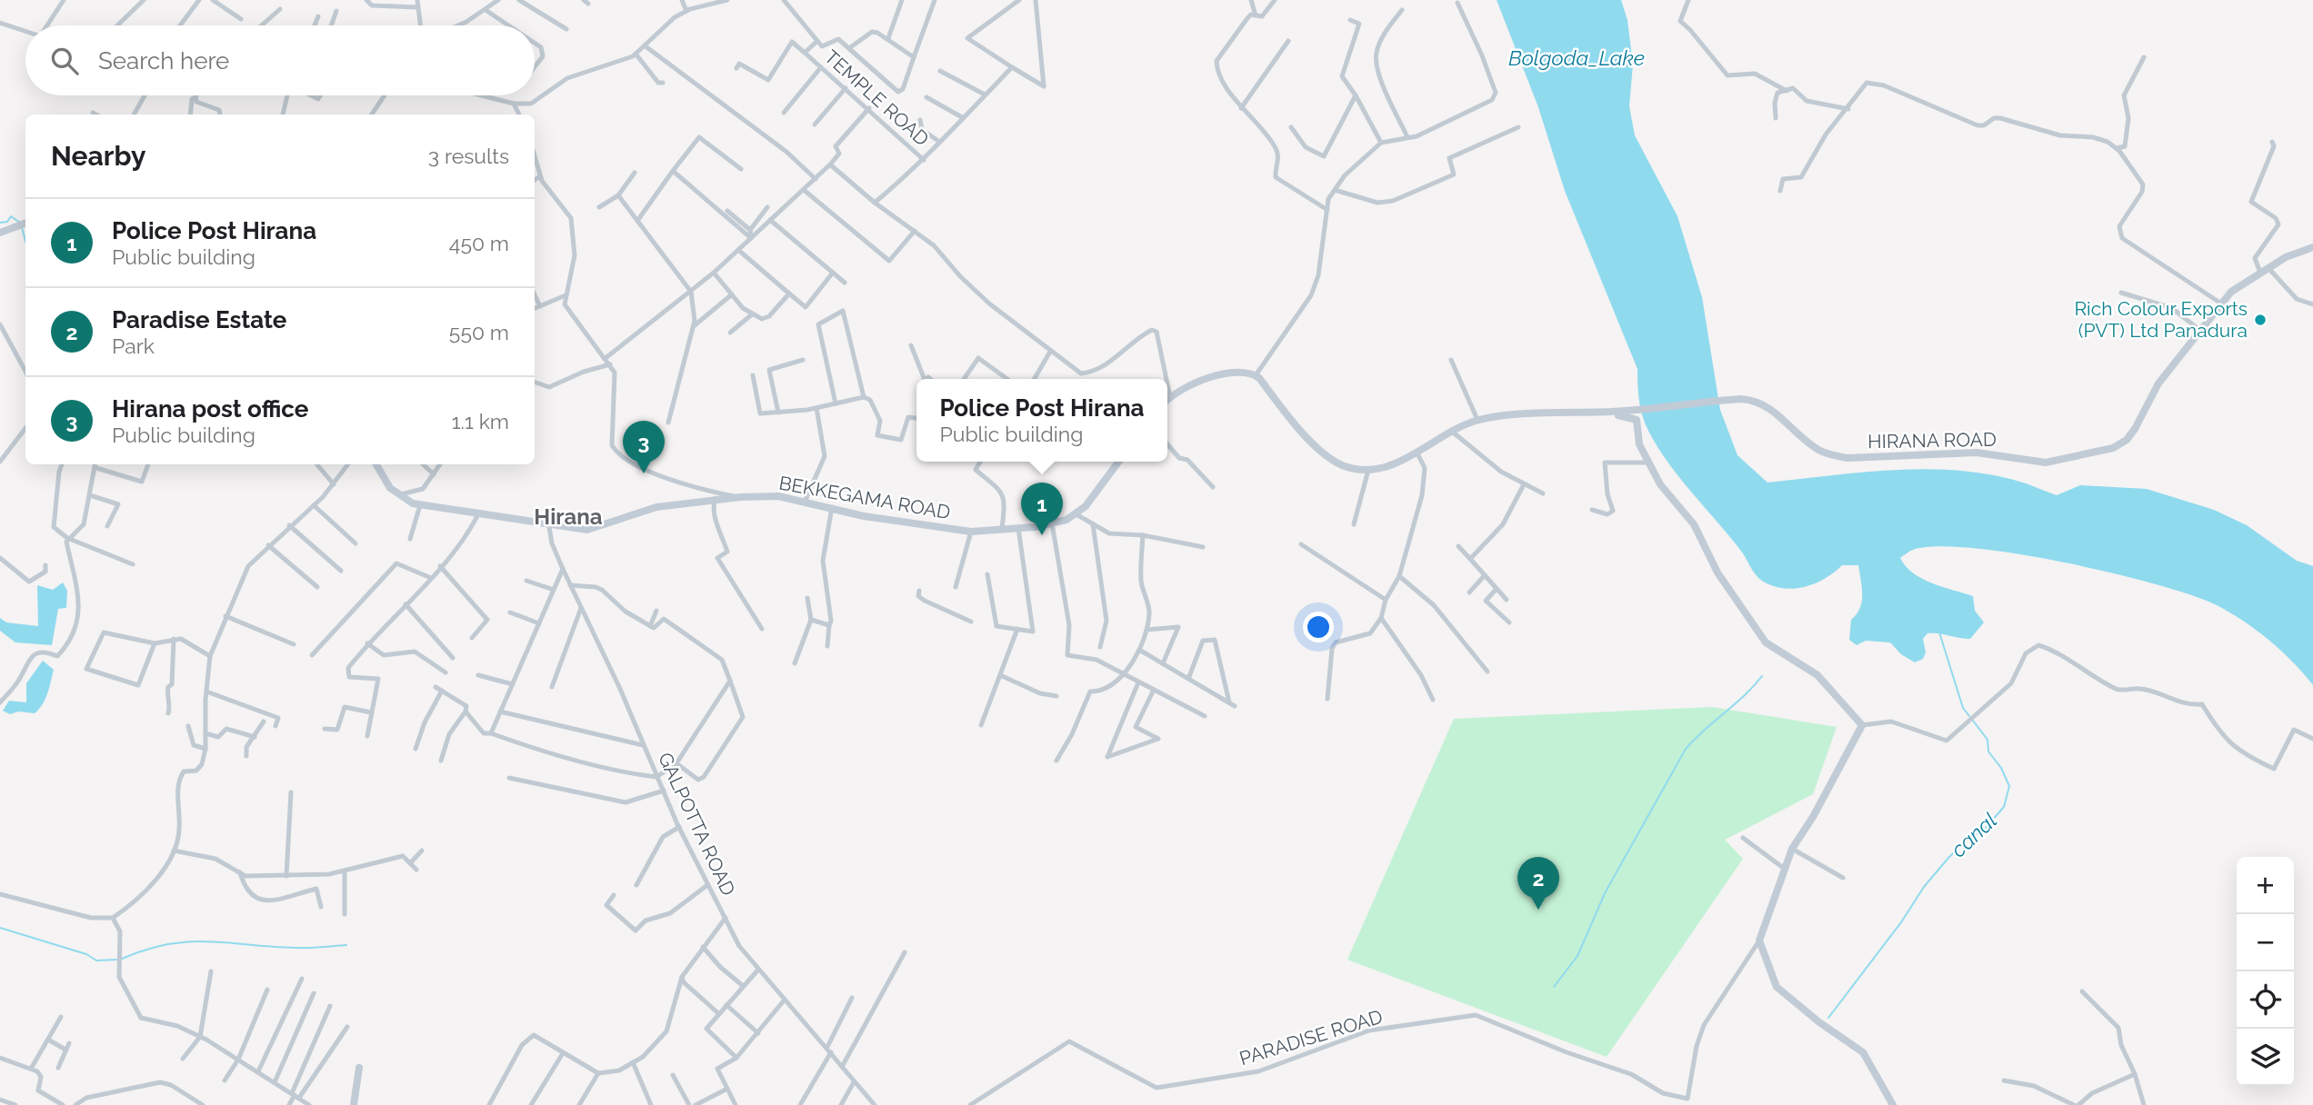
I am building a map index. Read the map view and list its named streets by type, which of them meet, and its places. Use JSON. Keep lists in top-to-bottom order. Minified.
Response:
{"streets":{"street":["TEMPLE ROAD","HIRANA ROAD","BEKKEGAMA ROAD","GALPOTTA ROAD","PARADISE ROAD"]},"crossings":[["BEKKEGAMA ROAD","GALPOTTA ROAD"]],"districts":["Hirana"],"water":["Bolgoda_Lake","canal"],"places":["Rich Colour Exports (PVT) Ltd Panadura"],"page":{"search":"Search here","heading":["Nearby","3 results"],"list":[{"mark":"1","name":"Police Post Hirana","note":"Public building","value":"450 m"},{"mark":"2","name":"Paradise Estate","note":"Park","value":"550 m"},{"mark":"3","name":"Hirana post office","note":"Public building","value":"1.1 km"}],"popup":["Police Post Hirana","Public building"],"pins":["3","1","2"],"map_buttons":["+","−"]}}
